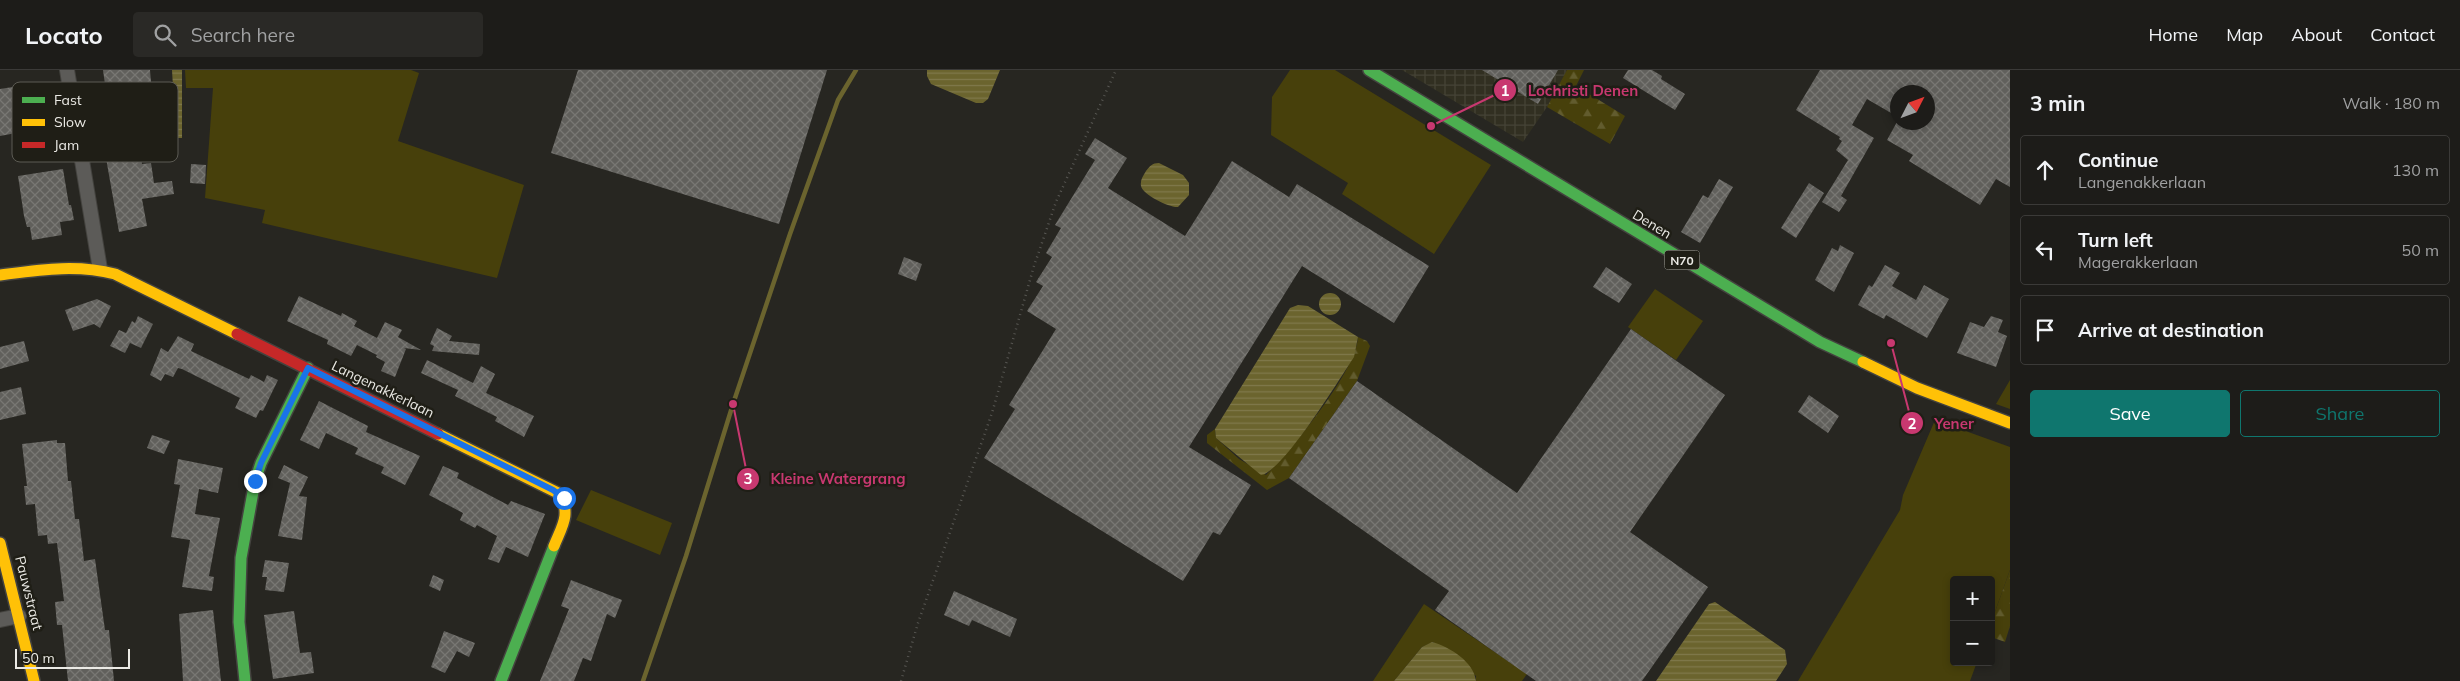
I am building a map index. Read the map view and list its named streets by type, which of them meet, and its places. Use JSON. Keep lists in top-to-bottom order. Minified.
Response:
{"streets":{"street":["Denen","N70","Langenakkerlaan","Pauwstraat"]},"places":["Lochristi Denen","Yener","Kleine Watergrang"],"legend":["Fast","Slow","Jam"],"scale_bar":"50 m","north":"top right","page":{"header":"Locato","search":"Search here","nav":["Home","Map","About","Contact"],"heading":["3 min","Walk · 180 m"],"list":[["Continue","Langenakkerlaan","130 m"],["Turn left","Magerakkerlaan","50 m"],"Arrive at destination"],"buttons":["Save","Share"],"map_buttons":["+","−"],"scale":"50 m"}}
